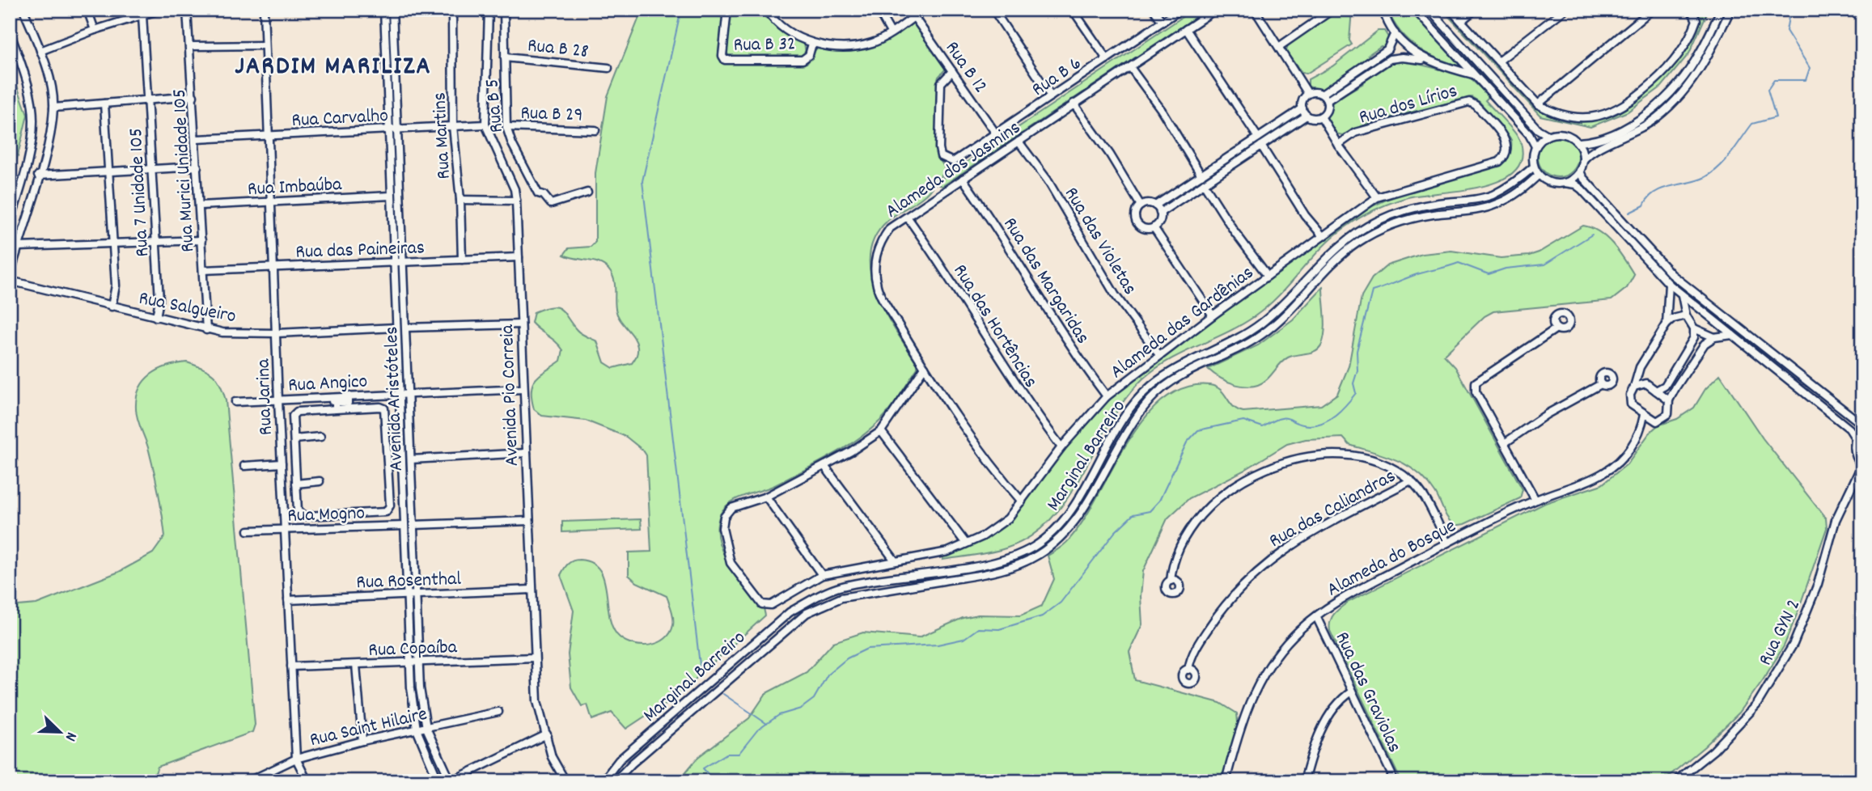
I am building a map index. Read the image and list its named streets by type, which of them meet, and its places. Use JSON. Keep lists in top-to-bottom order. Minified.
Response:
{"streets":{"street":["Rua B 32","Rua B 28","Rua B 12","Rua B 6","Rua dos Lírios","Rua B 5","Rua B 29","Rua Carvalho","Rua Martins","Alameda dos Jasmins","Rua Murici Unidade 105","Rua Imbaúba","Rua 7 Unidade 105","Rua das Violetas","Rua das Paineiras","Rua das Margaridas","Rua Salgueiro","Alameda das Gardênias","Rua das Hortências","Rua Angico","Avenida Pio Correia","Rua Jarina","Avenida Aristóteles","Marginal Barreiro","Rua das Caliandras","Rua Mogno","Alameda do Bosque","Rua Rosenthal","Rua GYN 2","Rua Copaíba","Rua das Graviolas","Rua Saint Hilaire"]},"crossings":[["Rua B 28","Rua B 5"],["Rua B 12","Rua B 6"],["Rua dos Lírios","Alameda das Gardênias"],["Rua B 5","Rua B 29"],["Rua Carvalho","Rua Martins"],["Rua Carvalho","Rua Murici Unidade 105"],["Rua Carvalho","Avenida Pio Correia"],["Rua Carvalho","Rua Jarina"],["Rua Carvalho","Avenida Aristóteles"],["Rua Martins","Rua das Paineiras"],["Alameda dos Jasmins","Rua das Violetas"],["Alameda dos Jasmins","Rua das Margaridas"],["Alameda dos Jasmins","Alameda das Gardênias"],["Alameda dos Jasmins","Rua das Hortências"],["Rua Murici Unidade 105","Rua Imbaúba"],["Rua Murici Unidade 105","Rua das Paineiras"],["Rua Murici Unidade 105","Rua Salgueiro"],["Rua Imbaúba","Rua Jarina"],["Rua Imbaúba","Avenida Aristóteles"],["Rua 7 Unidade 105","Rua Salgueiro"],["Rua das Violetas","Alameda das Gardênias"],["Rua das Paineiras","Avenida Pio Correia"],["Rua das Paineiras","Rua Jarina"],["Rua das Paineiras","Avenida Aristóteles"],["Rua das Margaridas","Alameda das Gardênias"],["Rua Salgueiro","Rua Jarina"],["Rua Salgueiro","Avenida Aristóteles"],["Alameda das Gardênias","Rua das Hortências"],["Rua Angico","Avenida Pio Correia"],["Rua Angico","Rua Jarina"],["Rua Angico","Avenida Aristóteles"],["Avenida Pio Correia","Rua Rosenthal"],["Avenida Pio Correia","Rua Copaíba"],["Rua Jarina","Rua Mogno"],["Rua Jarina","Rua Rosenthal"],["Rua Jarina","Rua Copaíba"],["Rua Jarina","Rua Saint Hilaire"],["Avenida Aristóteles","Rua Mogno"],["Avenida Aristóteles","Rua Rosenthal"],["Avenida Aristóteles","Rua Copaíba"],["Avenida Aristóteles","Rua Saint Hilaire"],["Alameda do Bosque","Rua das Graviolas"]],"districts":["JARDIM MARILIZA"],"north":"bottom right"}
